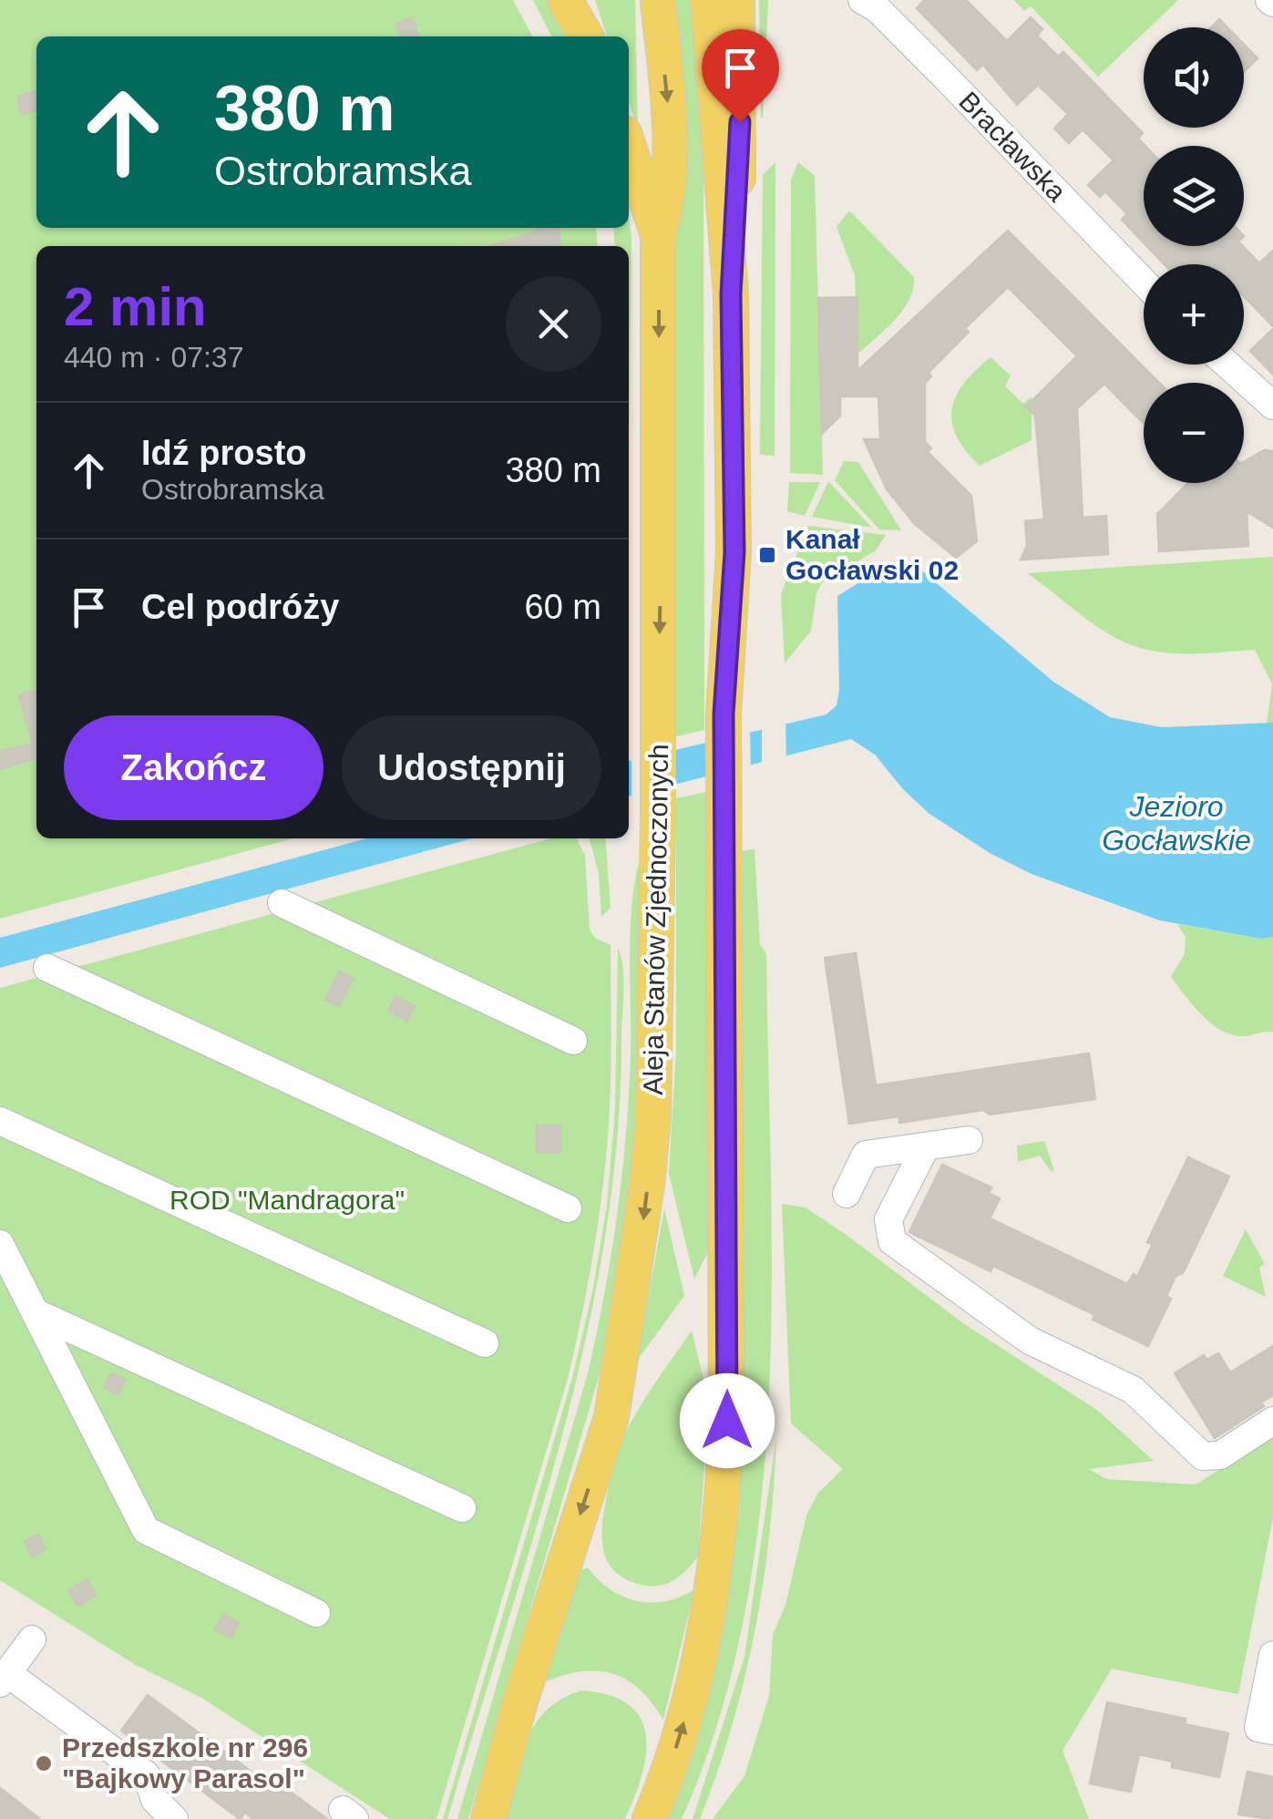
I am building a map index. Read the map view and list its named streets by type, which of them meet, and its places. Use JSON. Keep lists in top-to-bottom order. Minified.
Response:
{"streets":{"main road":["Aleja Stanów Zjednoczonych"],"street":["Bracławska"]},"water":["Jezioro Gocławskie"],"parks":["ROD \"Mandragora\""],"places":{"transit":["Kanał Gocławski 02"],"other":["Przedszkole nr 296 \"Bajkowy Parasol\""]},"page":{"map_buttons":["+","−"],"turn":["380 m","Ostrobramska"],"heading":["2 min","440 m · 07:37"],"list":[{"name":"Idź prosto","note":"Ostrobramska","value":"380 m"},{"name":"Cel podróży","value":"60 m"}],"buttons":["Zakończ","Udostępnij"]}}
